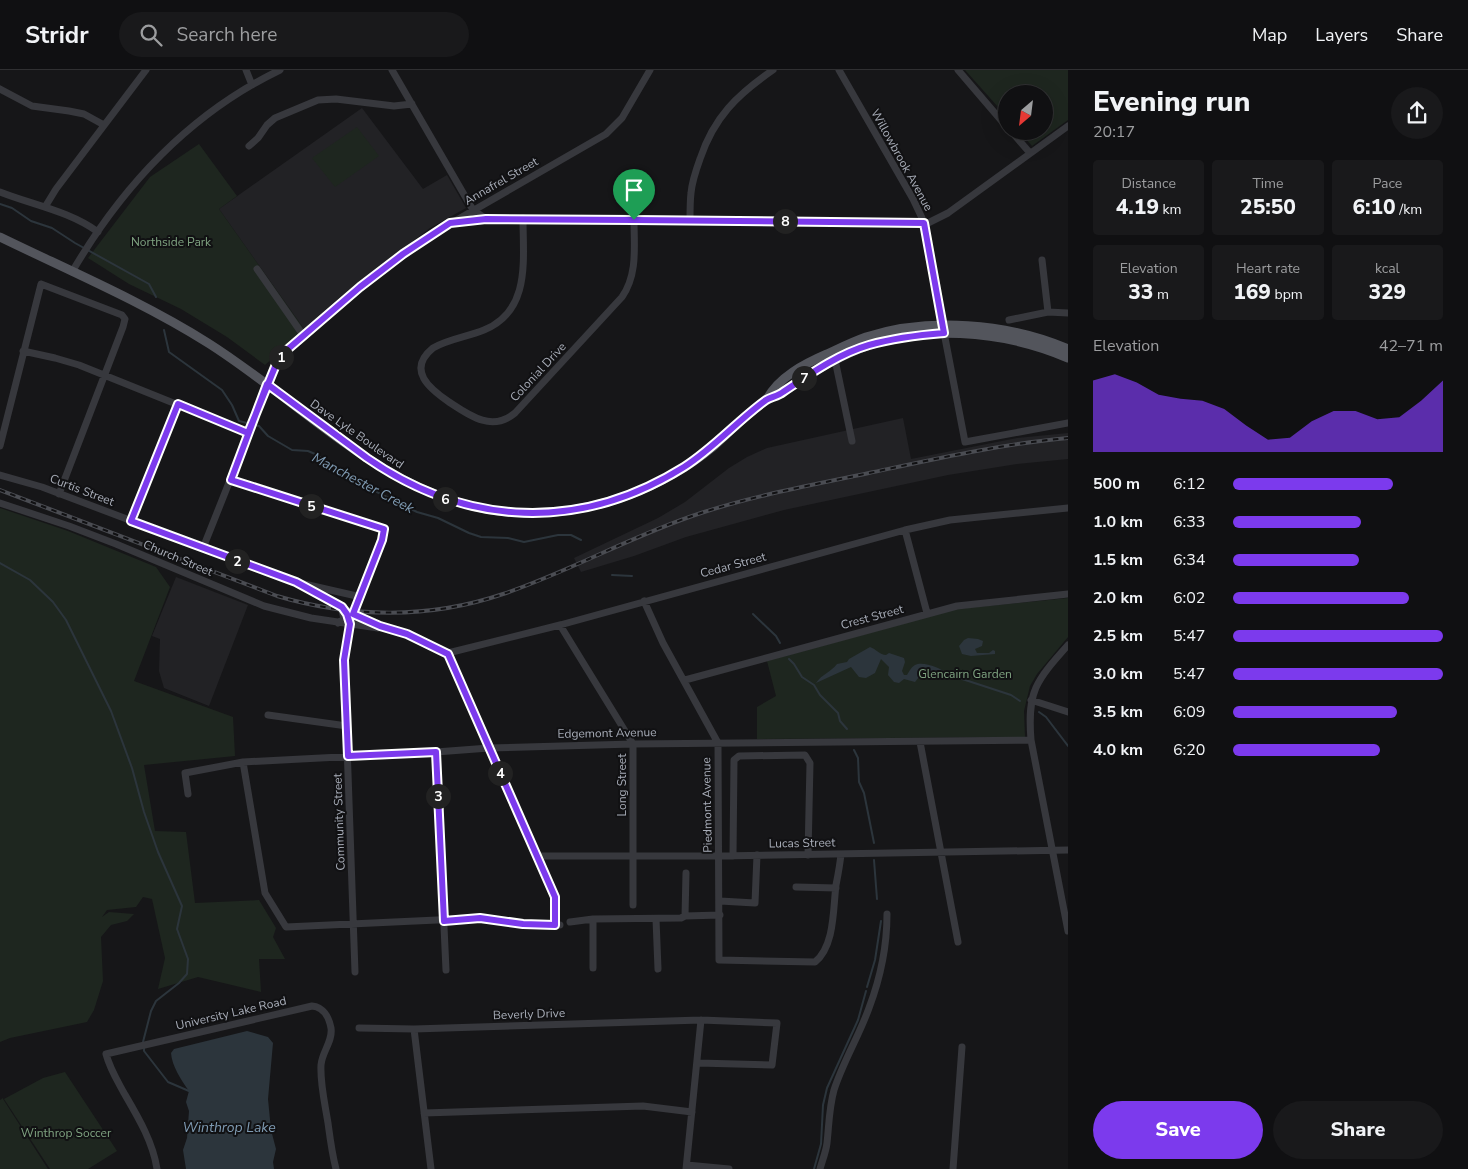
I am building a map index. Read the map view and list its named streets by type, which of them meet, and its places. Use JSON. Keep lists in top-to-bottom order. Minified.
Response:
{"streets":{"main road":["Dave Lyle Boulevard"],"street":["Willowbrook Avenue","Annafrel Street","Colonial Drive","Curtis Street","Church Street","Cedar Street","Crest Street","Edgemont Avenue","Long Street","Piedmont Avenue","Community Street","Lucas Street","University Lake Road","Beverly Drive"]},"crossings":[["Willowbrook Avenue","Dave Lyle Boulevard"],["Annafrel Street","Dave Lyle Boulevard"],["Annafrel Street","Curtis Street"],["Annafrel Street","Community Street"],["Curtis Street","Cedar Street"],["Curtis Street","Community Street"],["Church Street","Community Street"],["Cedar Street","Long Street"],["Cedar Street","Piedmont Avenue"],["Crest Street","Piedmont Avenue"],["Edgemont Avenue","Long Street"],["Edgemont Avenue","Piedmont Avenue"],["Edgemont Avenue","Community Street"],["Long Street","Lucas Street"],["Piedmont Avenue","Lucas Street"]],"water":["Manchester Creek","Winthrop Lake"],"parks":["Northside Park","Glencairn Garden","Winthrop Soccer"],"north":"bottom left","page":{"header":"Stridr","search":"Search here","nav":["Map","Layers","Share"],"heading":["Evening run","20:17"],"stats":[["Distance","4.19 km"],["Time","25:50"],["Pace","6:10 /km"],["Elevation","33 m"],["Heart rate","169 bpm"],["kcal","329"]],"pins":["8","1","7","6","5","2","4","3"],"chart":["Elevation","42–71 m"],"list":[{"name":"500 m","note":"6:12"},{"name":"1.0 km","note":"6:33"},{"name":"1.5 km","note":"6:34"},{"name":"2.0 km","note":"6:02"},{"name":"2.5 km","note":"5:47"},{"name":"3.0 km","note":"5:47"},{"name":"3.5 km","note":"6:09"},{"name":"4.0 km","note":"6:20"}],"buttons":["Save","Share"]}}
